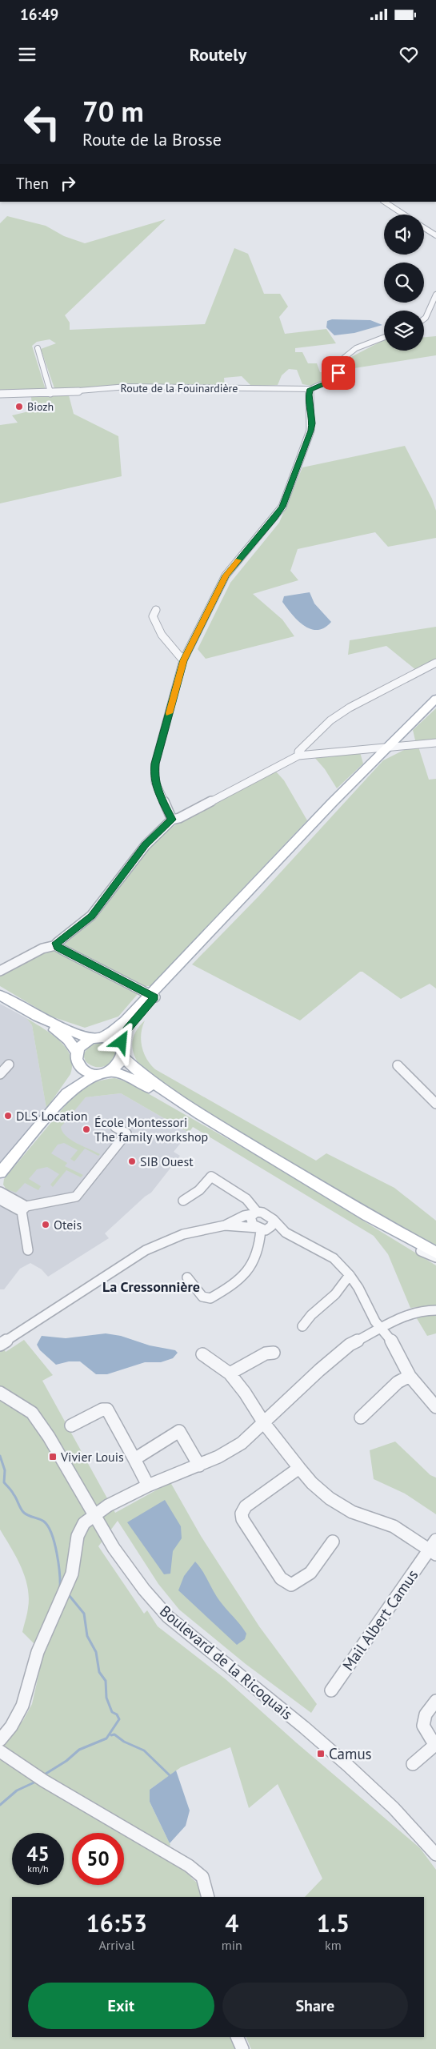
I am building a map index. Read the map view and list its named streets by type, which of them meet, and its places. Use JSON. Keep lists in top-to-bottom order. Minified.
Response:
{"streets":{"street":["Route de la Fouinardière","Mail Albert Camus","Boulevard de la Ricoquais"]},"districts":["La Cressonnière"],"places":{"other":["Biozh","DLS Location","École Montessori The family workshop","SIB Ouest","Oteis"],"transit":["Vivier Louis","Camus"]},"page":{"status":"16:49","header":"Routely","turn":["70 m","Route de la Brosse"],"then":"Then","speed":"45 km/h","limit":"50","eta":["16:53","Arrival","4","min","1.5","km"],"buttons":["Exit","Share"]}}
